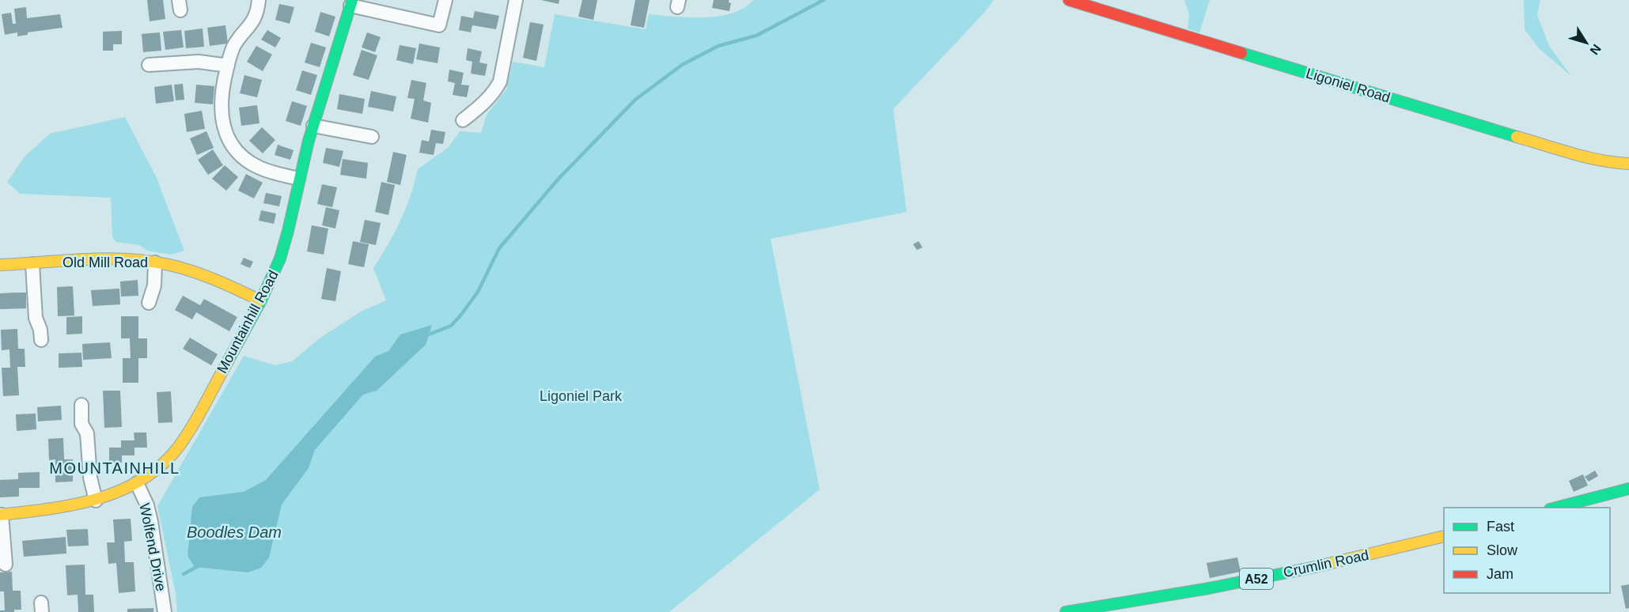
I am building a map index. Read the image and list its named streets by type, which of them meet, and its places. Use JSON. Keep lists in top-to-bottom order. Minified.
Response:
{"streets":{"street":["Ligoniel Road","Old Mill Road","Mountainhill Road","Wolfend Drive","Crumlin Road","A52"]},"crossings":[["Old Mill Road","Mountainhill Road"],["Mountainhill Road","Wolfend Drive"]],"districts":["MOUNTAINHILL"],"water":["Boodles Dam"],"parks":["Ligoniel Park"],"legend":["Fast","Slow","Jam"],"north":"bottom right"}
